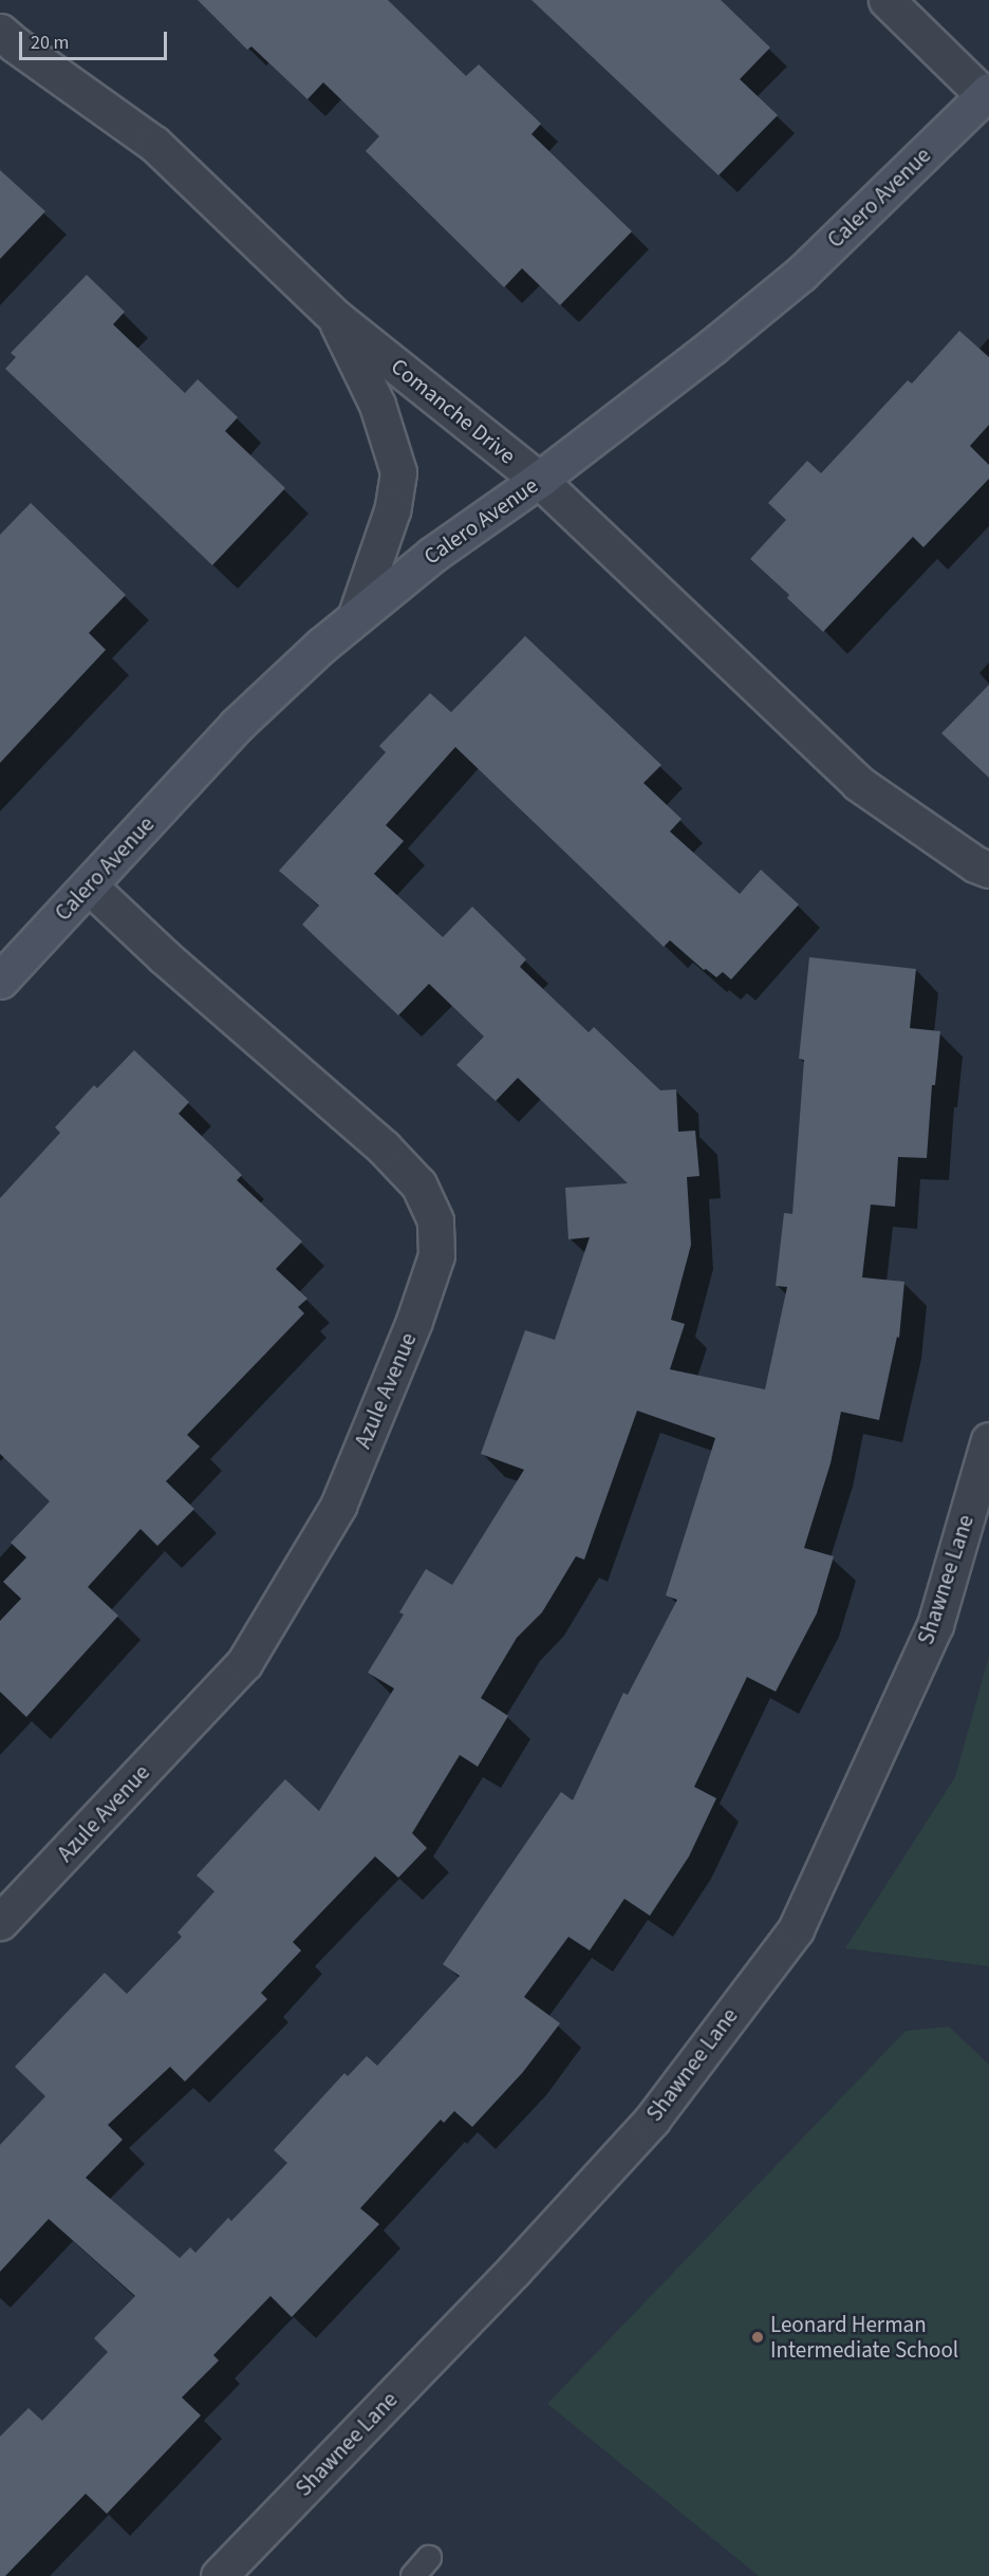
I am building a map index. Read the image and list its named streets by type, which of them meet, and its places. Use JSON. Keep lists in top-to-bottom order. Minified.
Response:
{"streets":{"street":["Calero Avenue","Comanche Drive","Azule Avenue","Shawnee Lane"]},"crossings":[["Calero Avenue","Comanche Drive"],["Calero Avenue","Azule Avenue"]],"places":["Leonard Herman Intermediate School"],"scale_bar":"20 m"}
